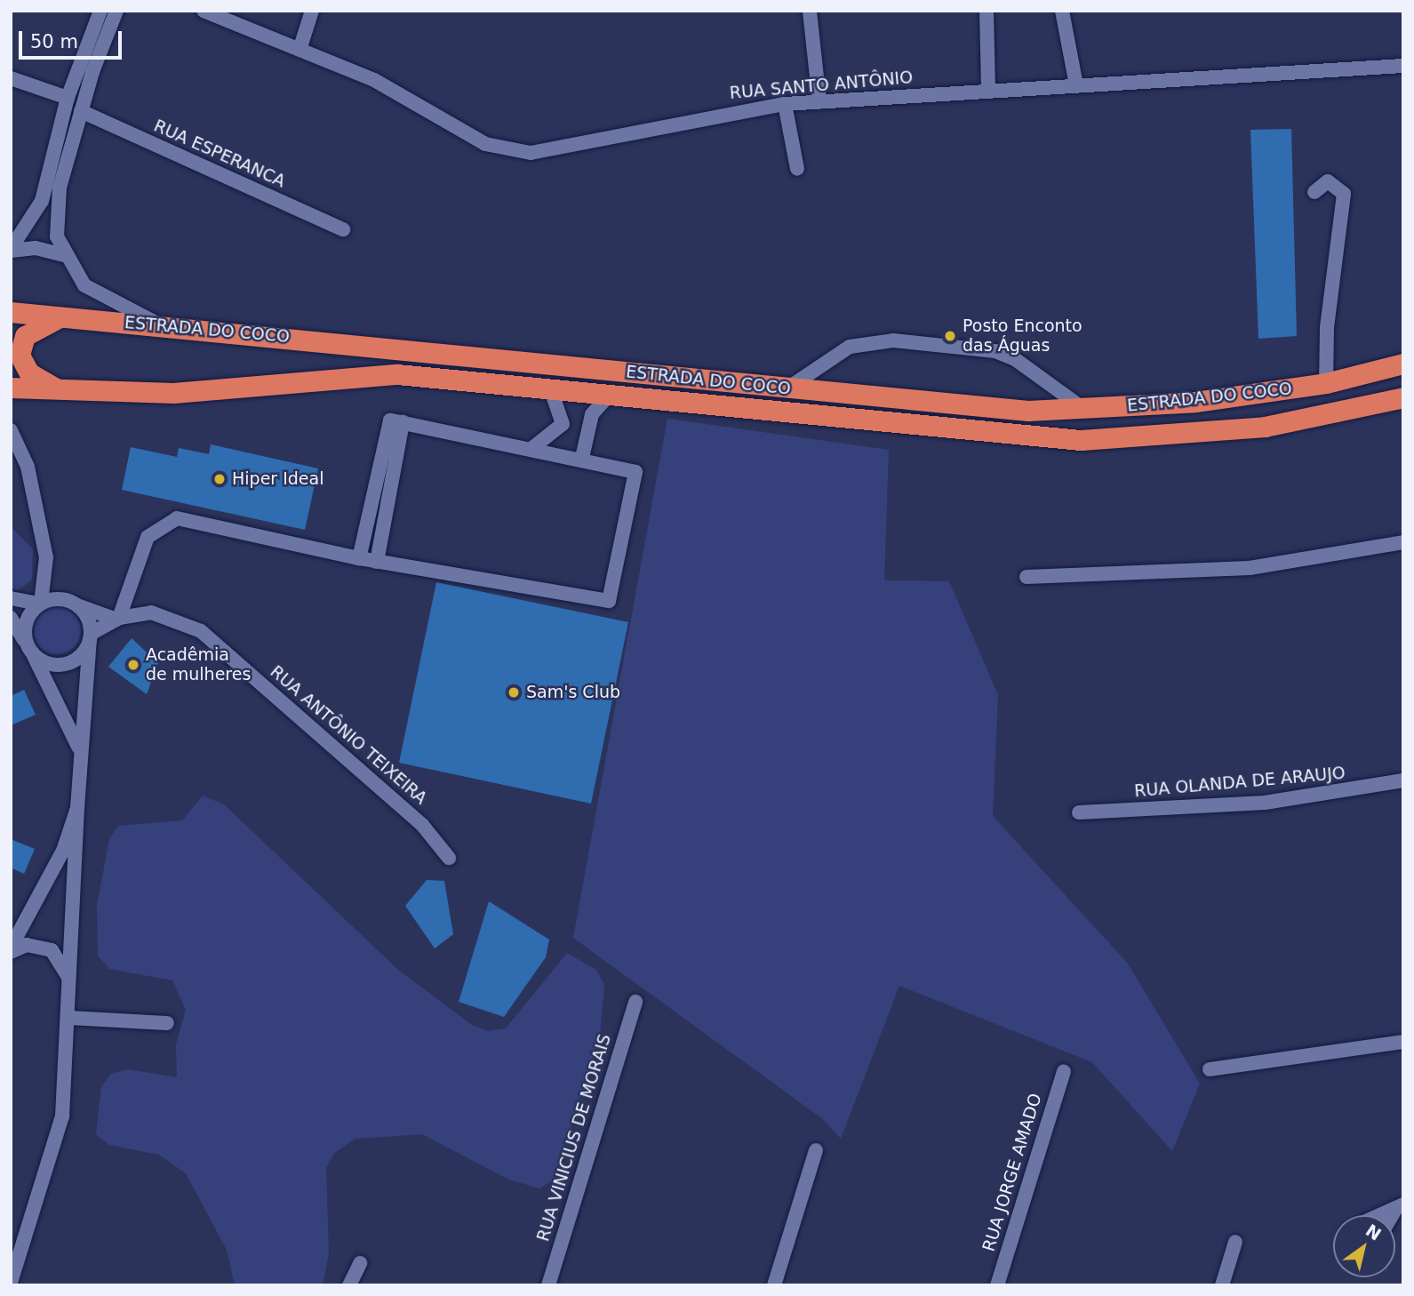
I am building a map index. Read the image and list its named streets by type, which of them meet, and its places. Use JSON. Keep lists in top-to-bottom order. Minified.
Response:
{"streets":{"highway":["ESTRADA DO COCO"],"street":["RUA SANTO ANTÔNIO","RUA ESPERANCA","RUA ANTÔNIO TEIXEIRA","RUA OLANDA DE ARAUJO","RUA VINICIUS DE MORAIS","RUA JORGE AMADO"]},"places":["Posto Enconto das Águas","Hiper Ideal","Acadêmia de mulheres","Sam's Club"],"scale_bar":"50 m","north":"top right"}
